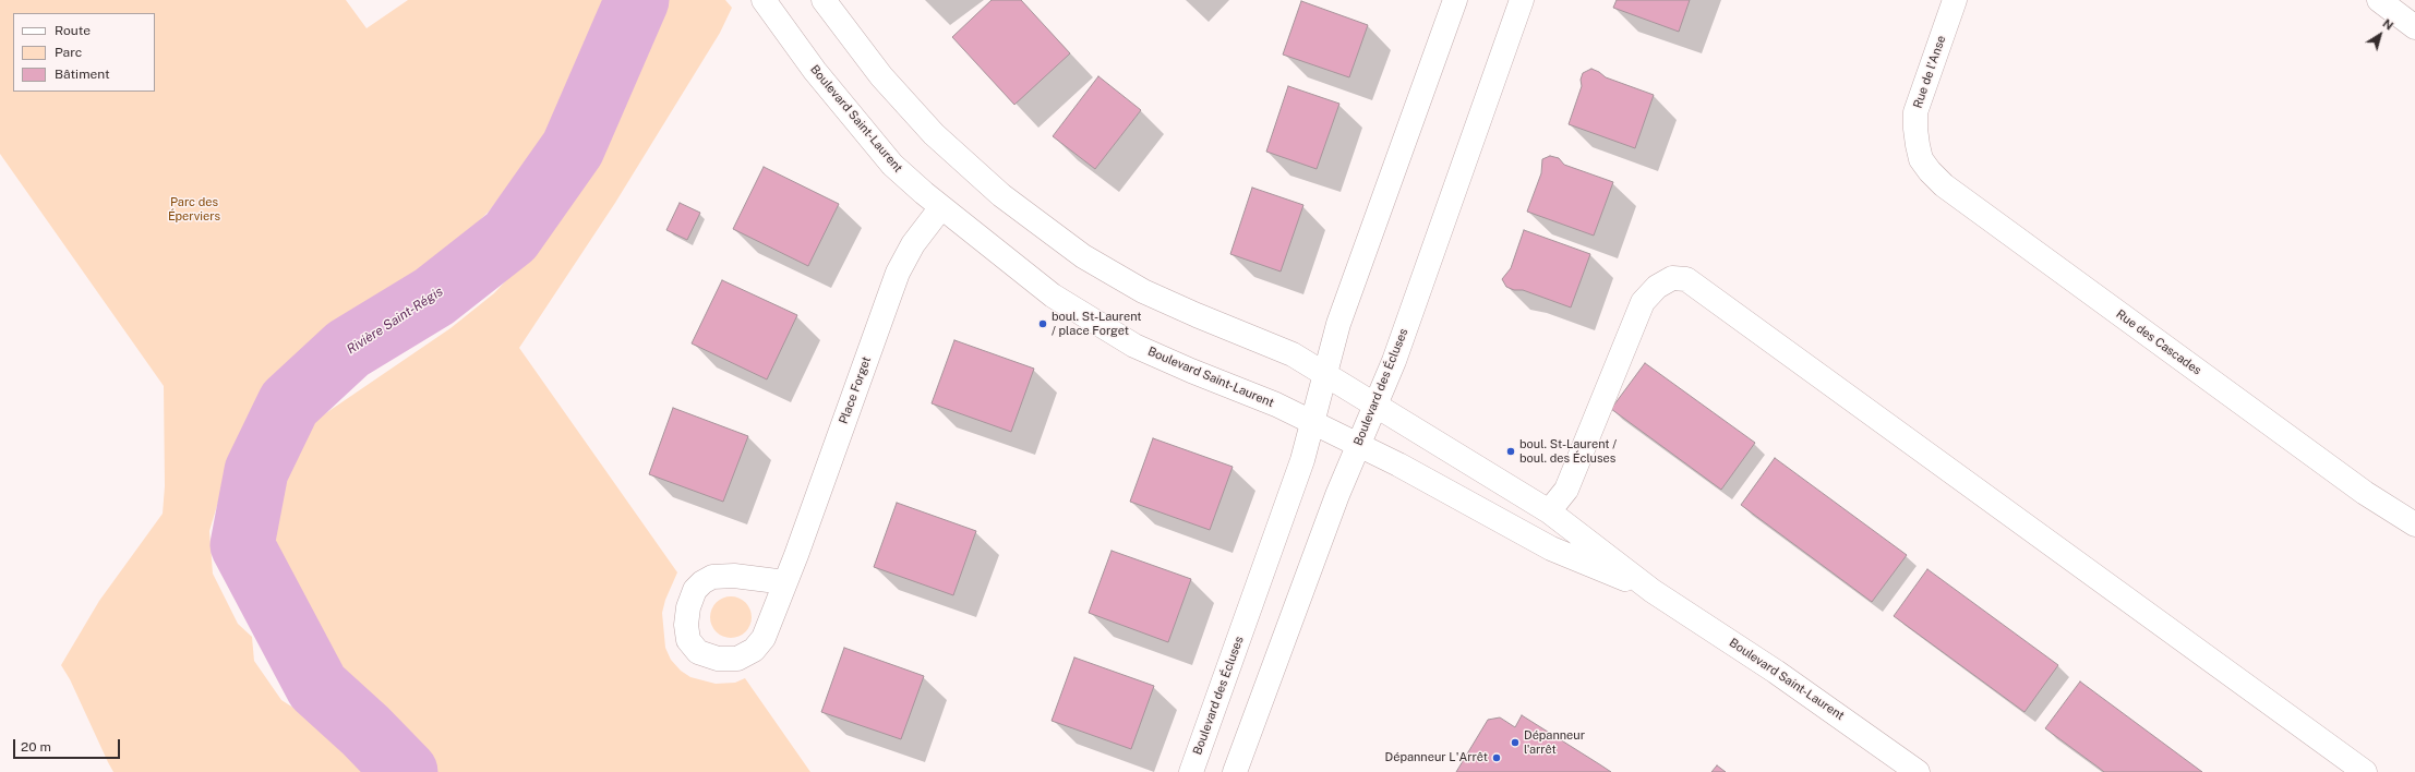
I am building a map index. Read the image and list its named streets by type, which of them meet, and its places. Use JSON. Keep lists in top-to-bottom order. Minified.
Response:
{"streets":{"street":["Rue de l'Anse","Boulevard Saint-Laurent","Rue des Cascades","Boulevard des Écluses","Place Forget"]},"crossings":[["Rue de l'Anse","Rue des Cascades"],["Boulevard Saint-Laurent","Boulevard des Écluses"],["Boulevard Saint-Laurent","Place Forget"]],"water":["Rivière Saint-Régis"],"parks":["Parc des Éperviers"],"places":["boul. St-Laurent / place Forget","boul. St-Laurent / boul. des Écluses","Dépanneur l'arrêt","Dépanneur L'Arrêt"],"legend":["Route","Parc","Bâtiment"],"scale_bar":"20 m","north":"top right"}
